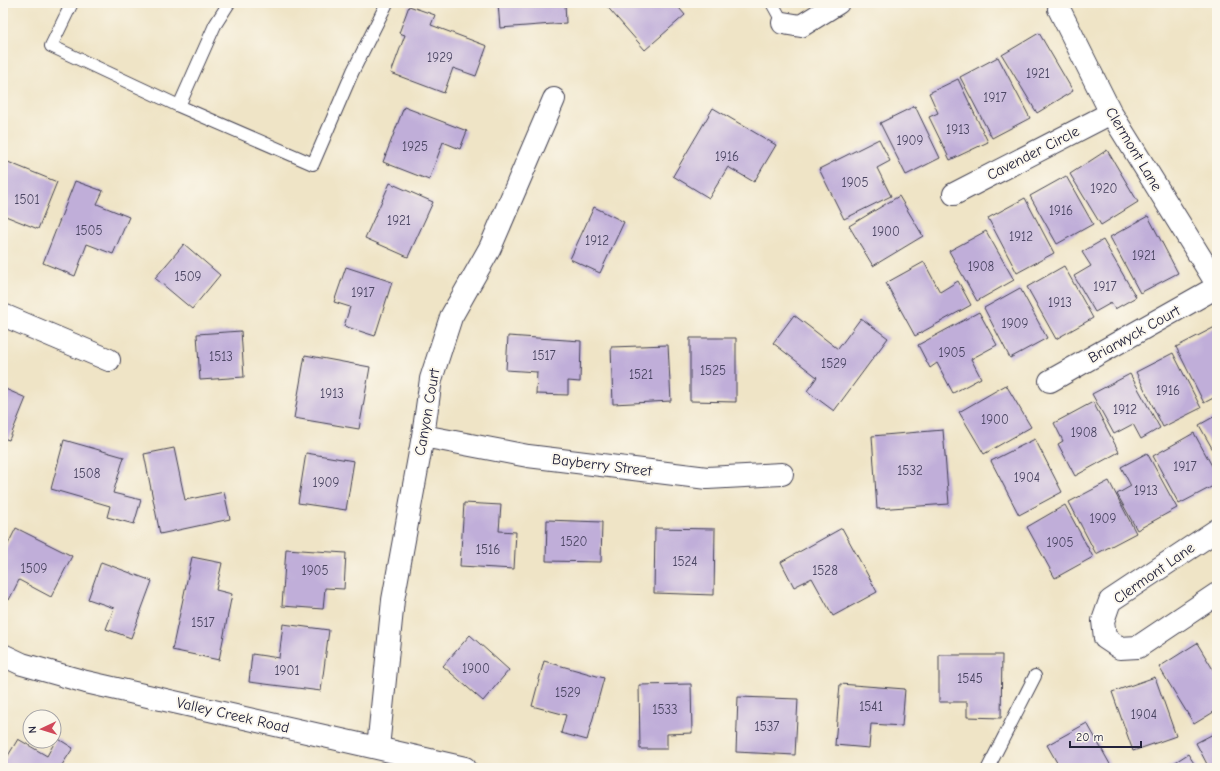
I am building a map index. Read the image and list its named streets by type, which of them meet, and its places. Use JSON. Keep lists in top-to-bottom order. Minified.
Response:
{"streets":{"street":["Clermont Lane","Cavender Circle","Briarwyck Court","Canyon Court","Bayberry Street","Valley Creek Road"]},"crossings":[["Clermont Lane","Cavender Circle"],["Canyon Court","Bayberry Street"],["Canyon Court","Valley Creek Road"]],"house_numbers":["1929","1921","1917","1913","1909","1925","1916","1905","1920","1501","1916","1921","1505","1900","1912","1912","1921","1908","1509","1917","1917","1913","1909","1905","1517","1513","1529","1525","1521","1916","1913","1912","1900","1908","1917","1532","1508","1904","1909","1913","1909","1520","1905","1516","1524","1509","1905","1528","1517","1900","1901","1545","1529","1541","1533","1904","1537"],"scale_bar":"20 m","north":"left"}
